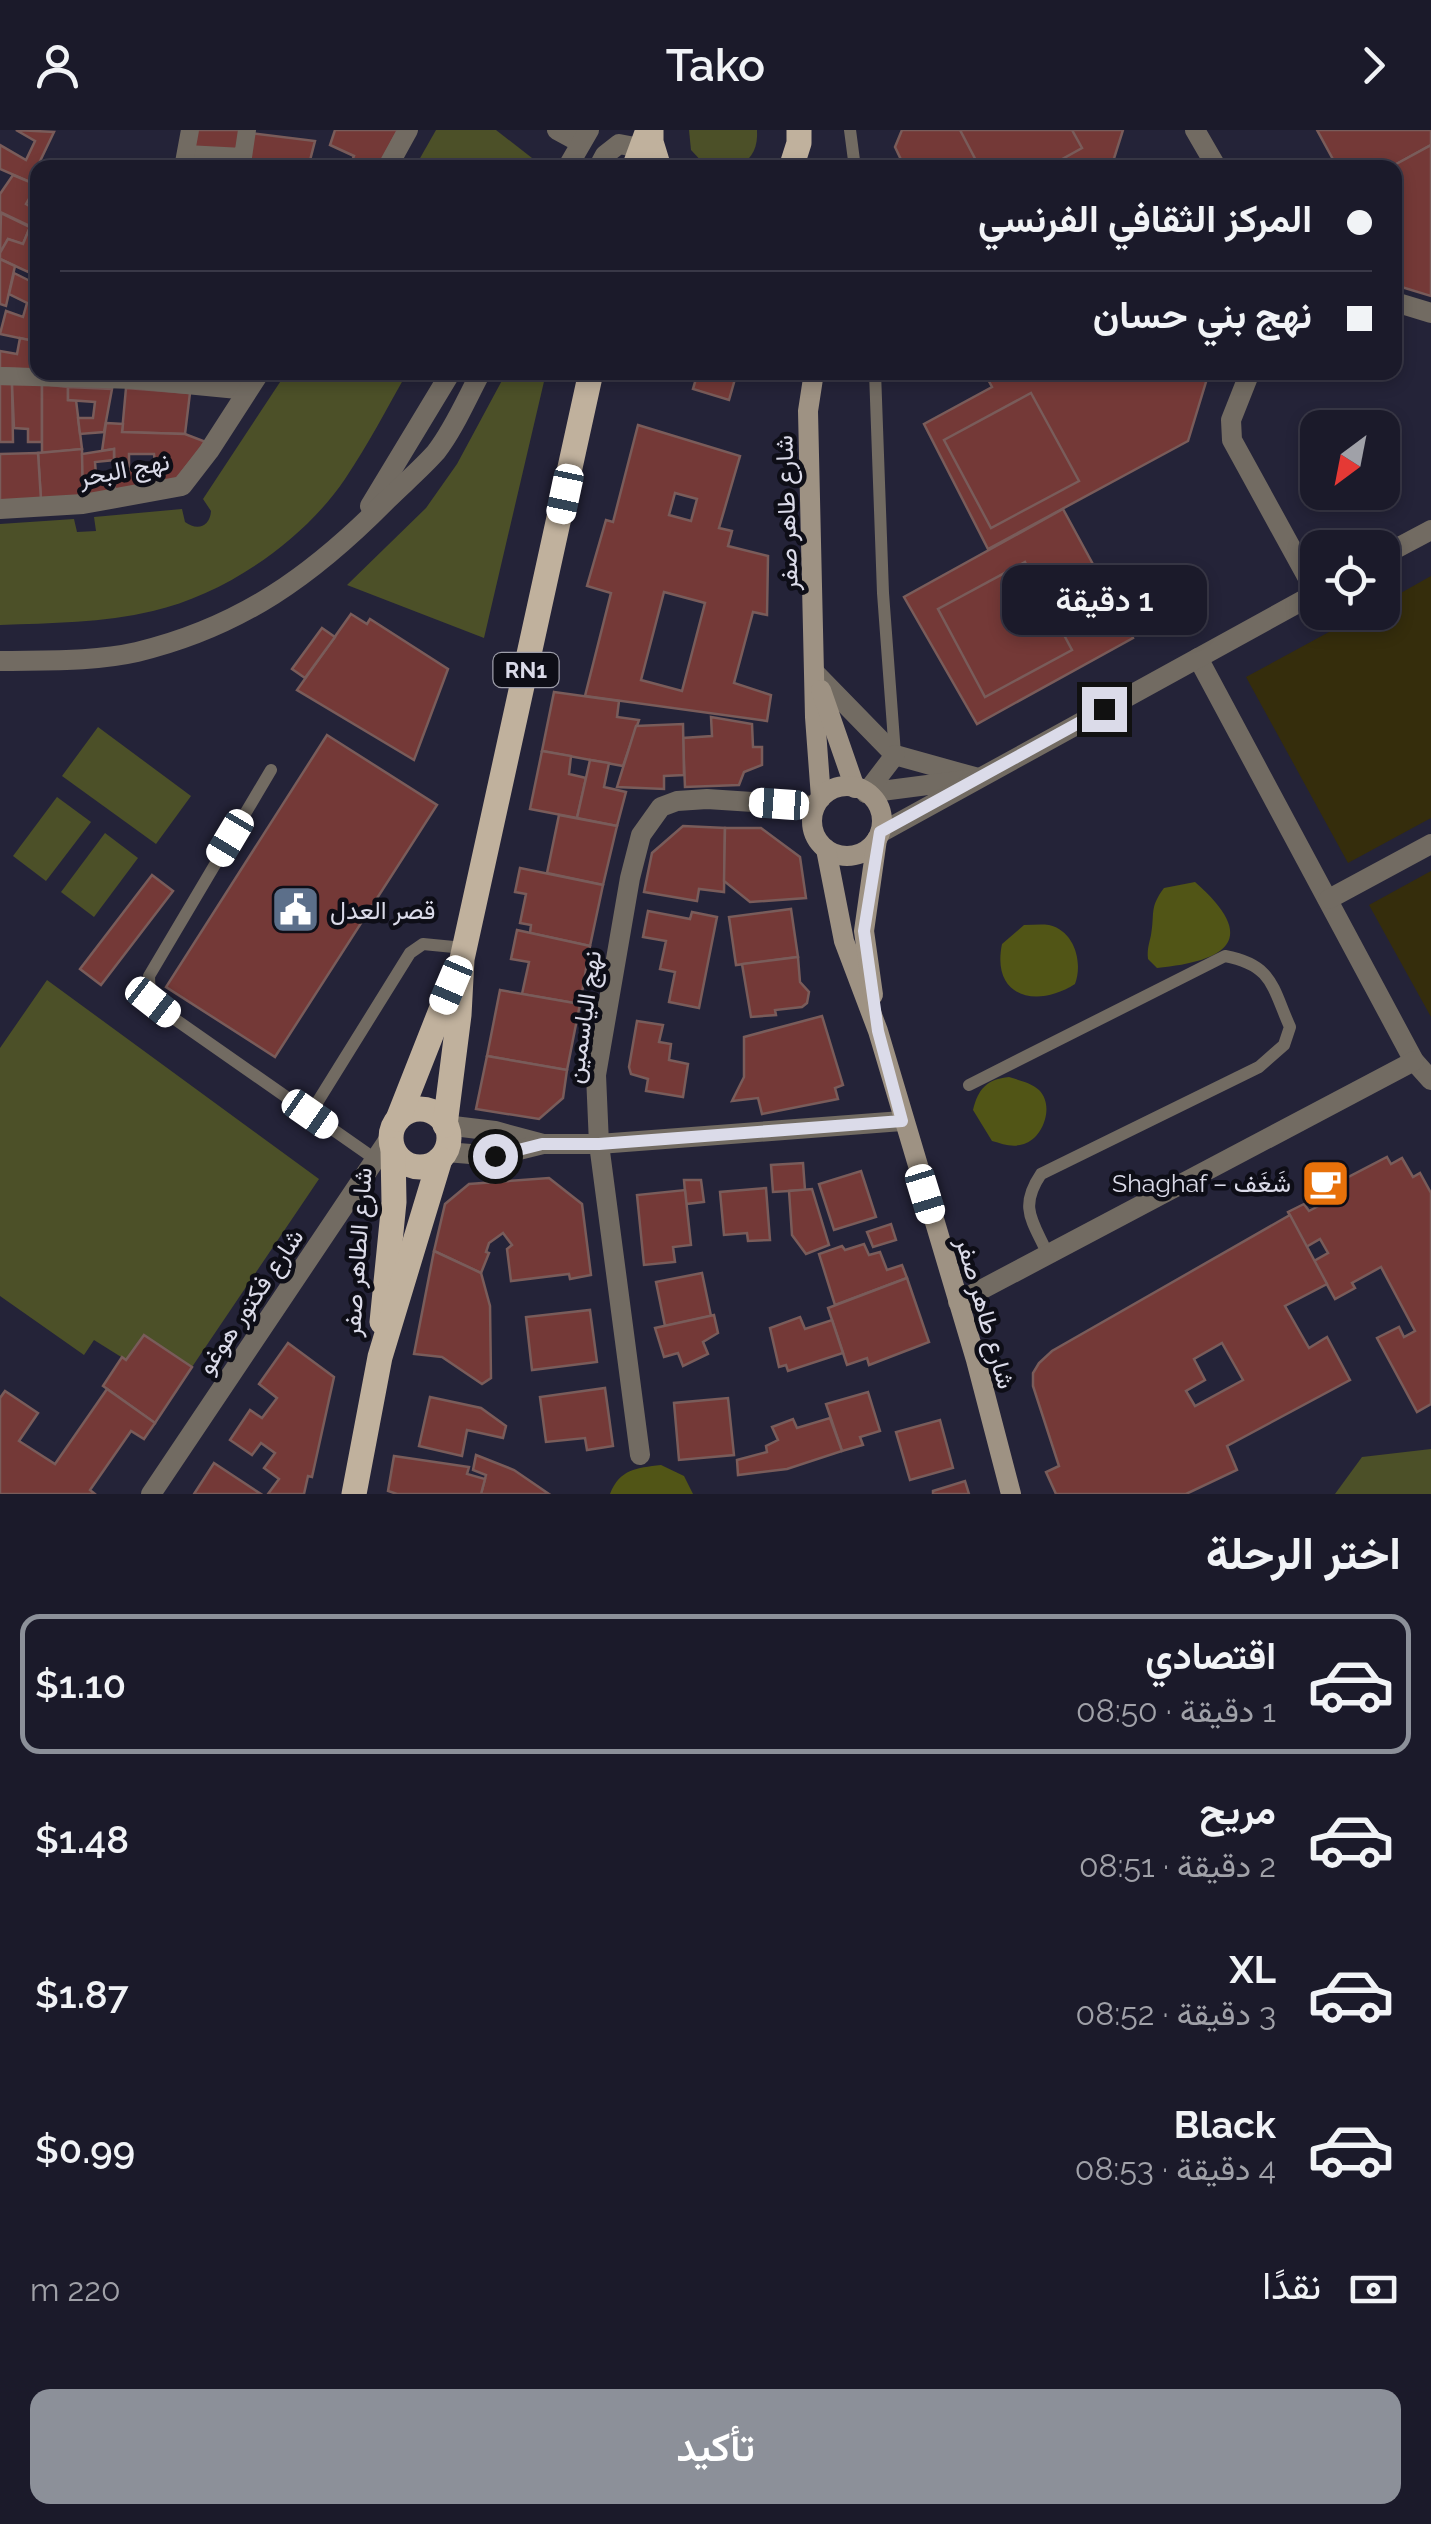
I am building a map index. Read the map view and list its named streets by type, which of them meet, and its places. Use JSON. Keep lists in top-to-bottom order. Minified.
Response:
{"streets":{"main road":["شارع طاهر صفر","RN1","شارع الطاهر صفر"],"street":["نهج البحر","نهج الياسمين","شارع فكتور هوغو"]},"crossings":[["شارع طاهر صفر","نهج الياسمين"],["شارع الطاهر صفر","شارع فكتور هوغو"]],"places":{"public building":["قصر العدل"],"cafe":["Shaghaf – شَغَف"]},"north":"bottom left","page":{"header":"Tako","banner":["المركز الثقافي الفرنسي","نهج بني حسان"],"bubble":"1 دقيقة","heading":"اختر الرحلة","list":[{"name":"اقتصادي","note":"1 دقيقة · 08:50","value":"$1.10"},{"name":"مريح","note":"2 دقيقة · 08:51","value":"$1.48"},{"name":"XL","note":"3 دقيقة · 08:52","value":"$1.87"},{"name":"Black","note":"4 دقيقة · 08:53","value":"$0.99"}],"pay":["نقدًا","220 m"],"buttons":"تأكيد"}}
